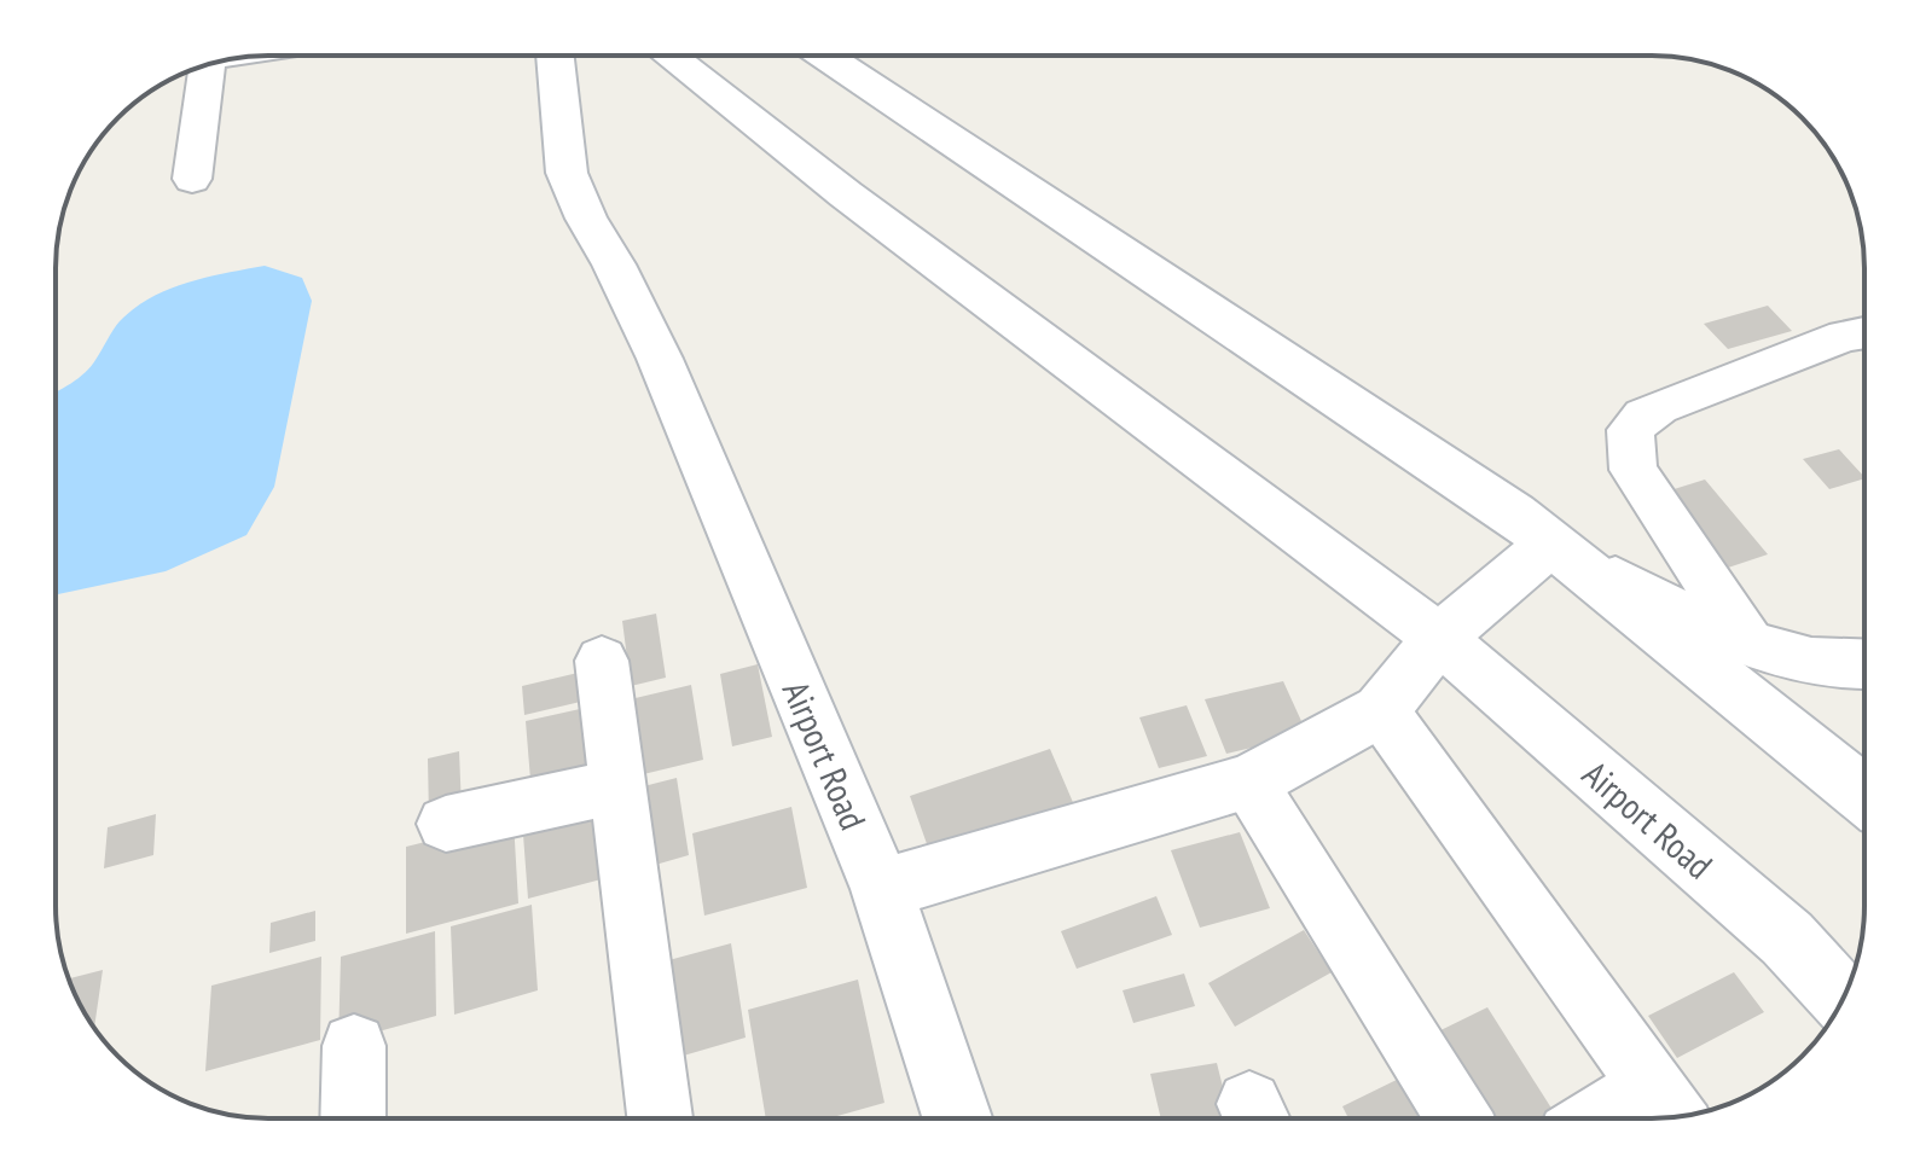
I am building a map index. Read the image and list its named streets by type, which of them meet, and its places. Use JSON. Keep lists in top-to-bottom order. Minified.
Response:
{"streets":{"main road":["Airport Road"]}}
